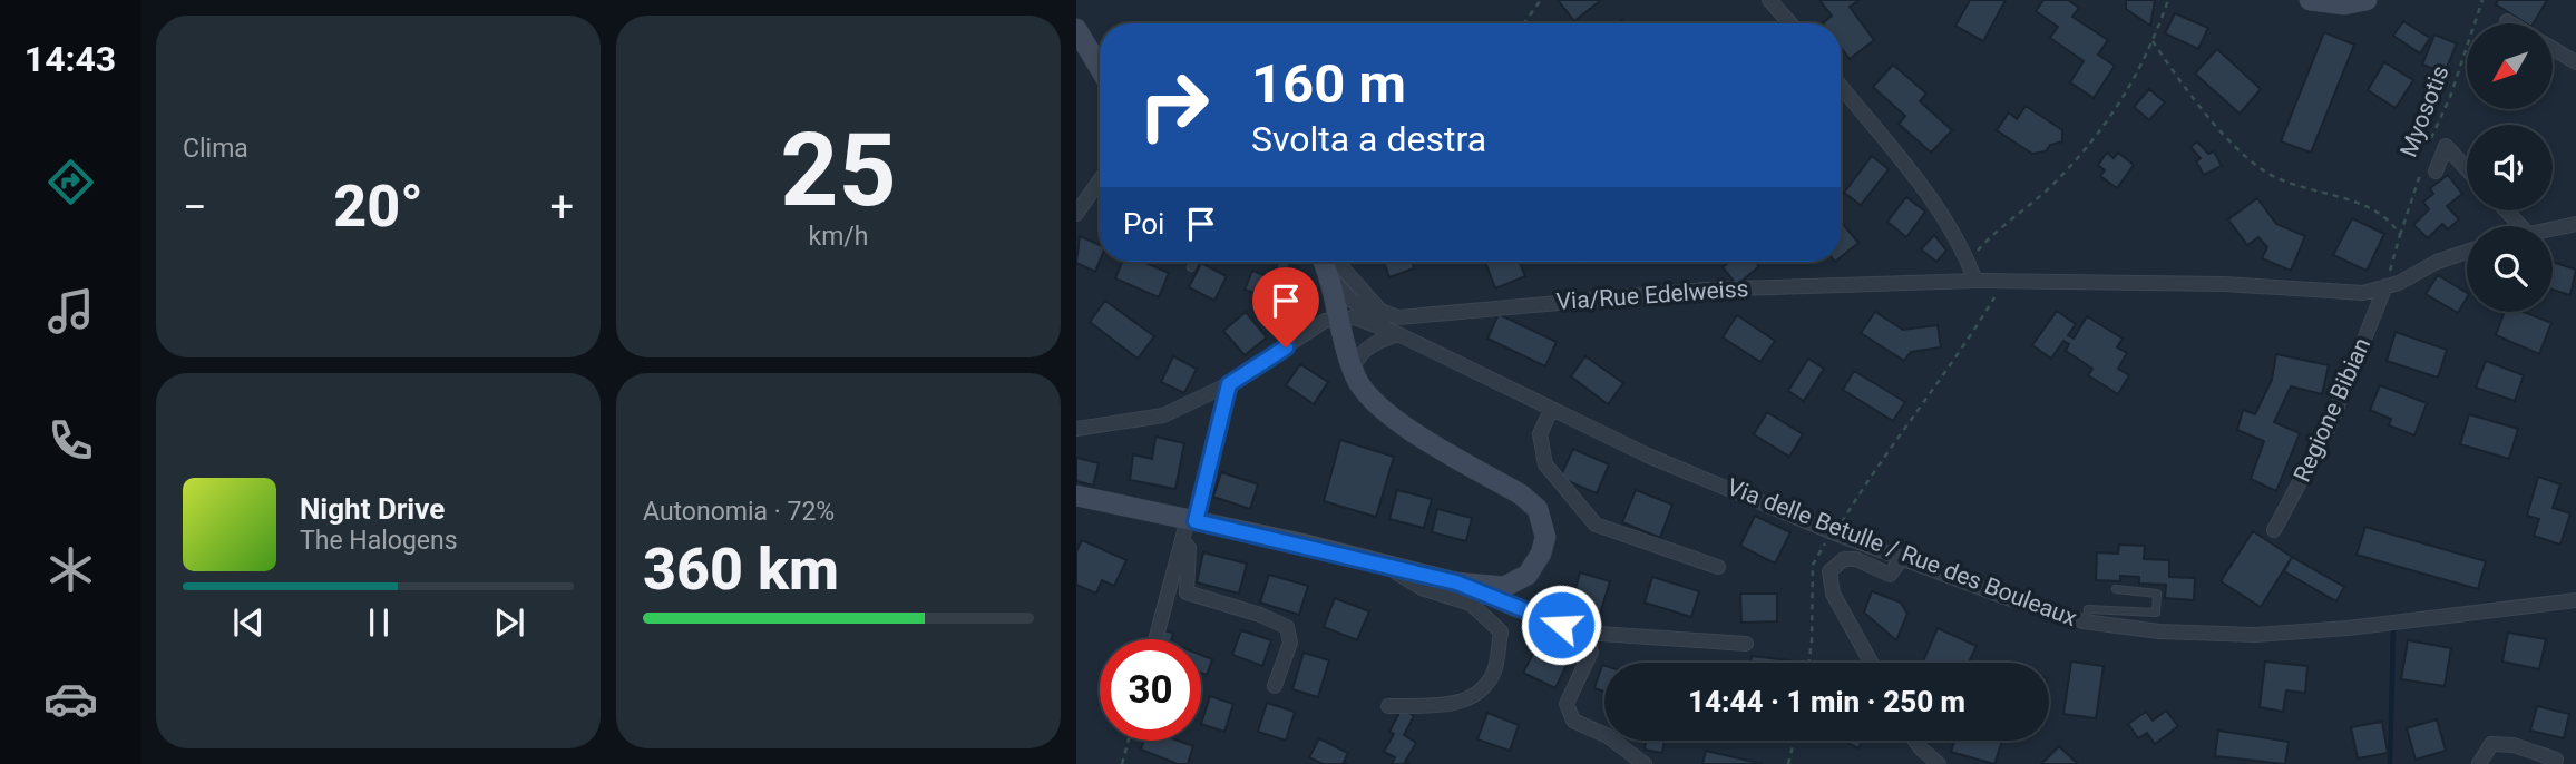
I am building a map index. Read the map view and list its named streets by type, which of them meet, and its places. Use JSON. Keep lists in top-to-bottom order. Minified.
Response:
{"streets":{"street":["Via/Rue Edelweiss","Regione Bibian","Via delle Betulle / Rue des Bouleaux"],"path":["Myosotis"]},"crossings":[["Myosotis","Via/Rue Edelweiss"],["Myosotis","Regione Bibian"],["Via/Rue Edelweiss","Regione Bibian"]],"north":"bottom left","page":{"tabs":"14:43","tile":["Clima",["25","km/h"],["Autonomia · 72%","360 km"]],"turn":["160 m","Svolta a destra"],"heat":["−","20°","+"],"then":"Poi","song":["Night Drive","The Halogens"],"limit":"30","trip":"14:44 · 1 min · 250 m"}}
